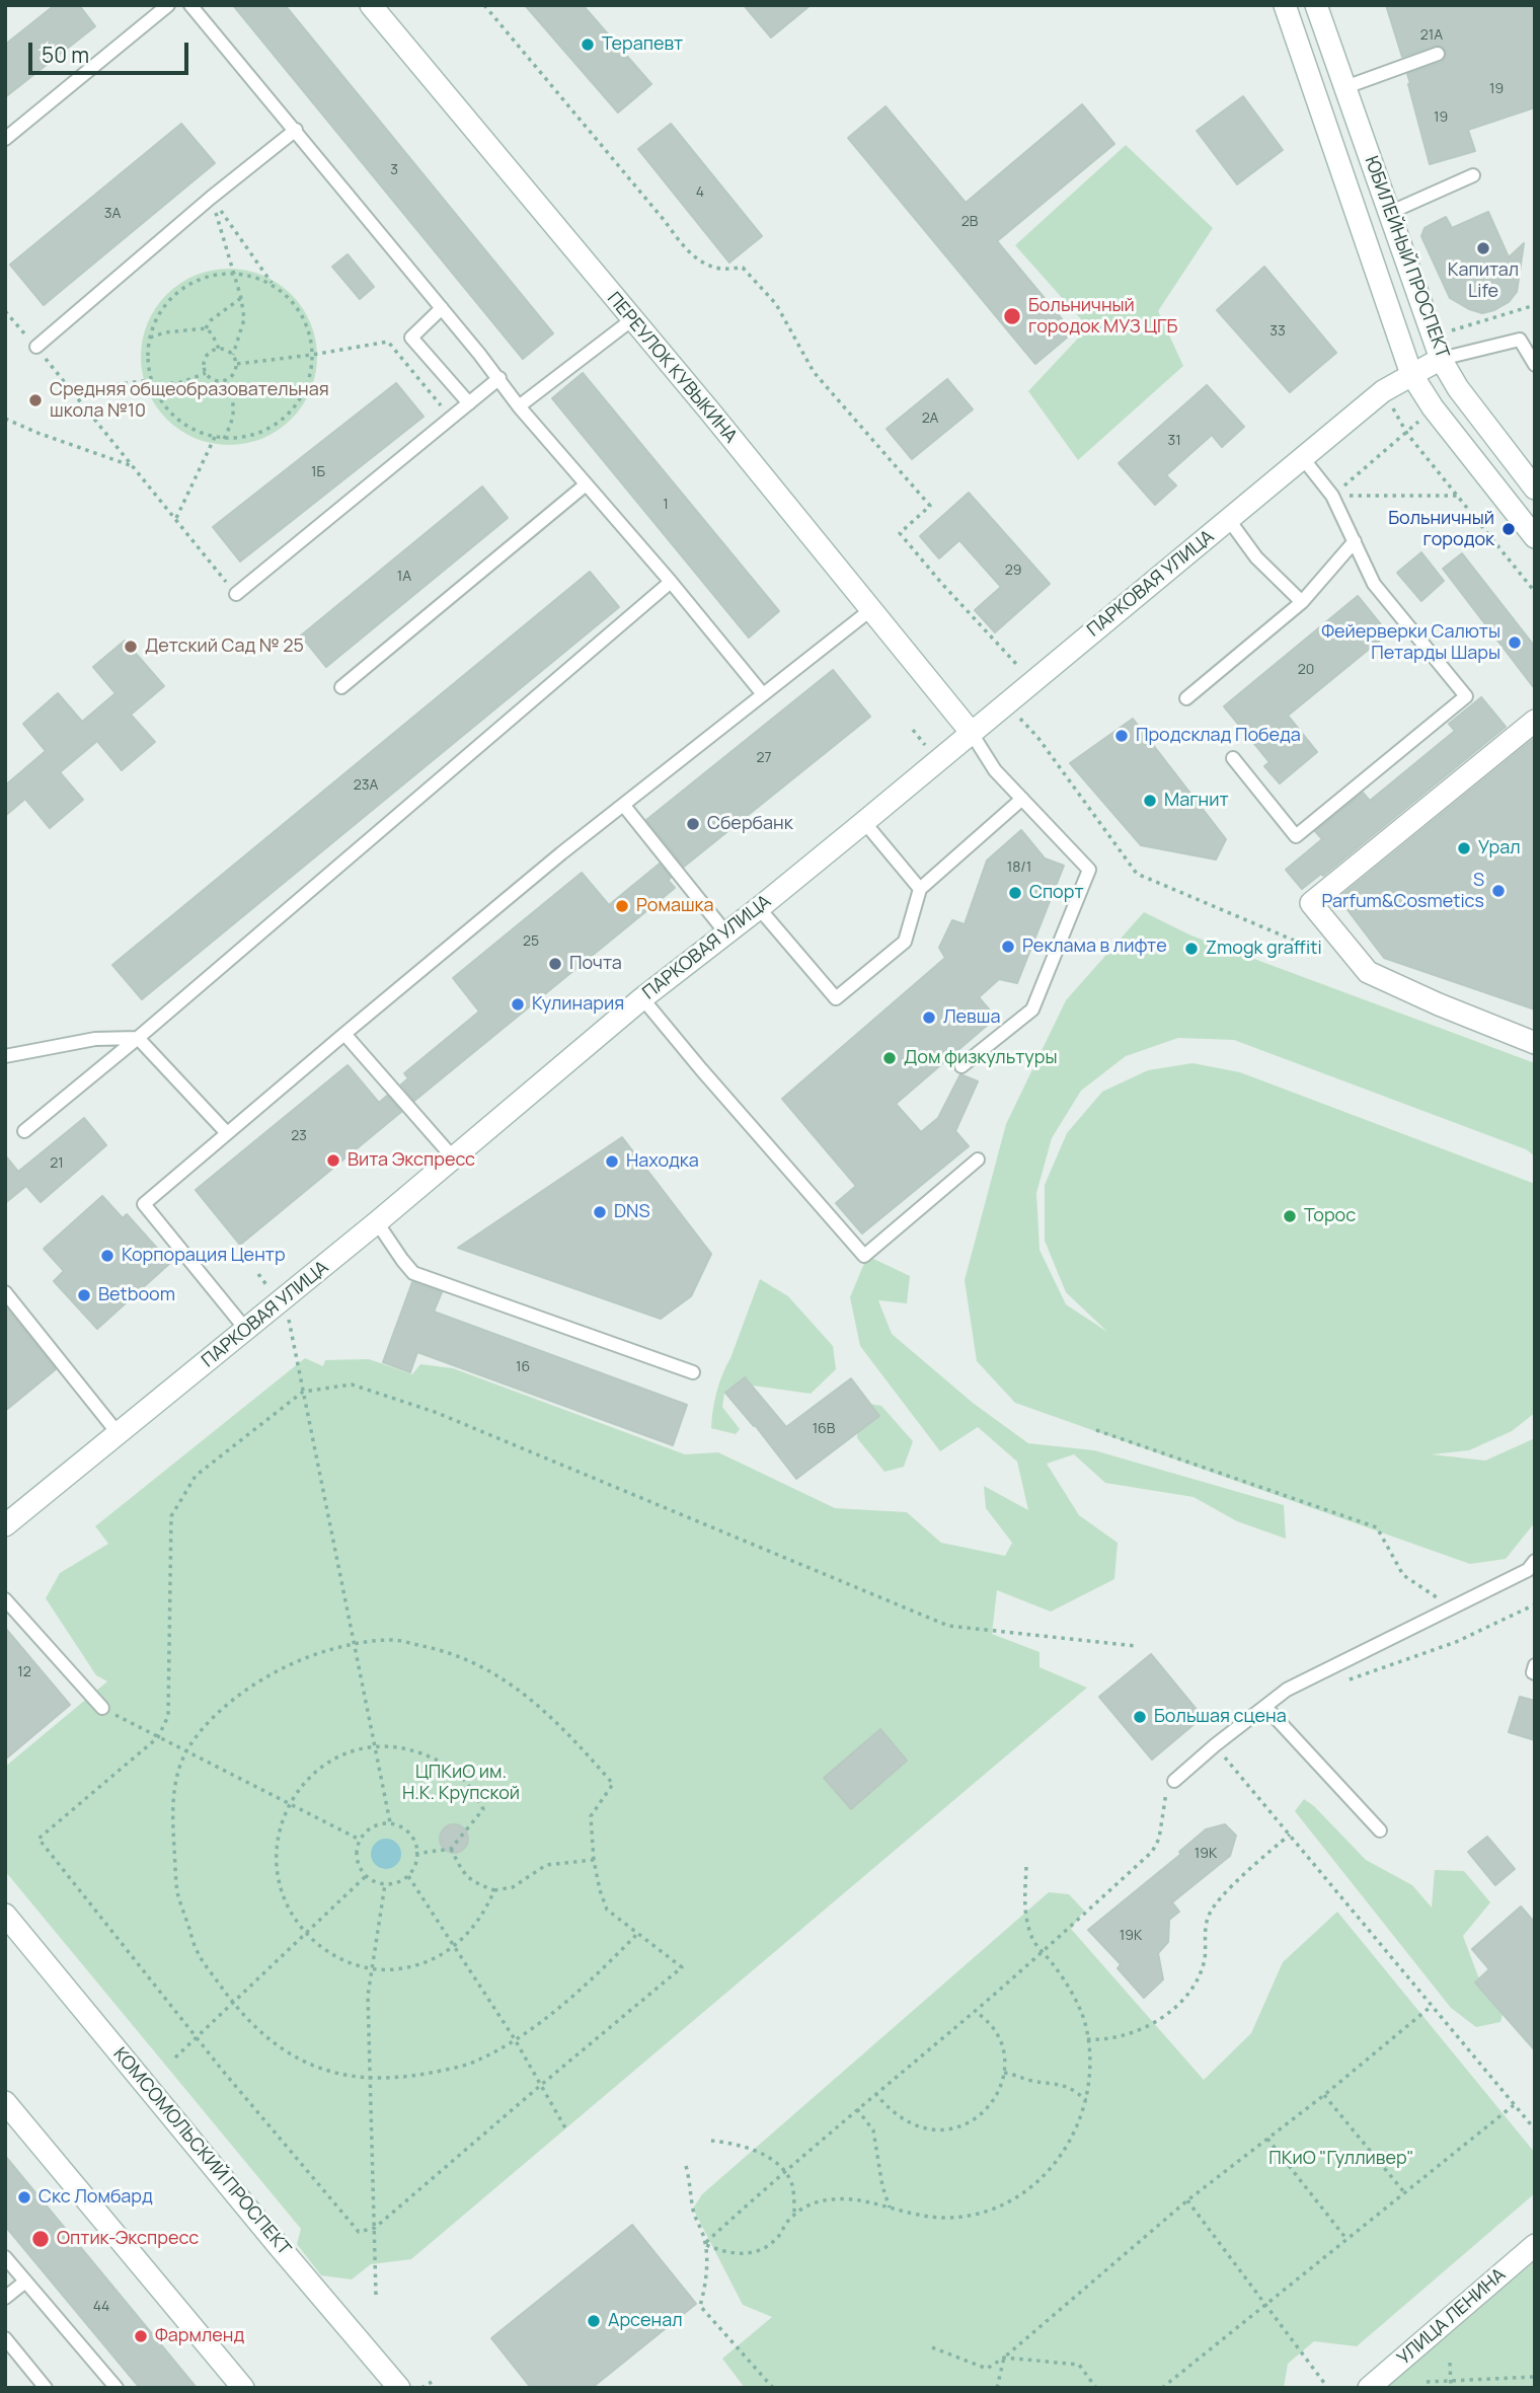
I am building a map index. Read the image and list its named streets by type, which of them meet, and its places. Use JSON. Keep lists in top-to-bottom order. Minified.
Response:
{"streets":{"main road":["ЮБИЛЕЙНЫЙ ПРОСПЕКТ","ПЕРЕУЛОК КУВЫКИНА","ПАРКОВАЯ УЛИЦА","КОМСОМОЛЬСКИЙ ПРОСПЕКТ","УЛИЦА ЛЕНИНА"]},"crossings":[["ЮБИЛЕЙНЫЙ ПРОСПЕКТ","ПАРКОВАЯ УЛИЦА"],["ПЕРЕУЛОК КУВЫКИНА","ПАРКОВАЯ УЛИЦА"]],"parks":["ЦПКиО им. Н.К. Крупской","ПКиО \"Гулливер\""],"places":["Терапевт","Капитал Life","Больничный городок МУЗ ЦГБ","Средняя общеобразовательная школа №10","Больничный городок","Фейерверки Салюты Петарды Шары","Детский Сад № 25","Продсклад Победа","Магнит","Сбербанк","Урал","S Parfum&Cosmetics","Спорт","Ромашка","Реклама в лифте","Zmogk graffiti","Почта","Кулинария","Левша","Дом физкультуры","Вита Экспресс","Находка","DNS","Торос","Корпорация Центр","Betboom","Большая сцена","Скс Ломбард","Оптик-Экспресс","Арсенал","Фармленд"],"house_numbers":["21А","19","19","3","4","3А","2В","33","2А","31","1Б","1","29","1А","20","27","23А","18/1","25","23","21","16","16В","12","19К","19К","44"],"scale_bar":"50 m"}
